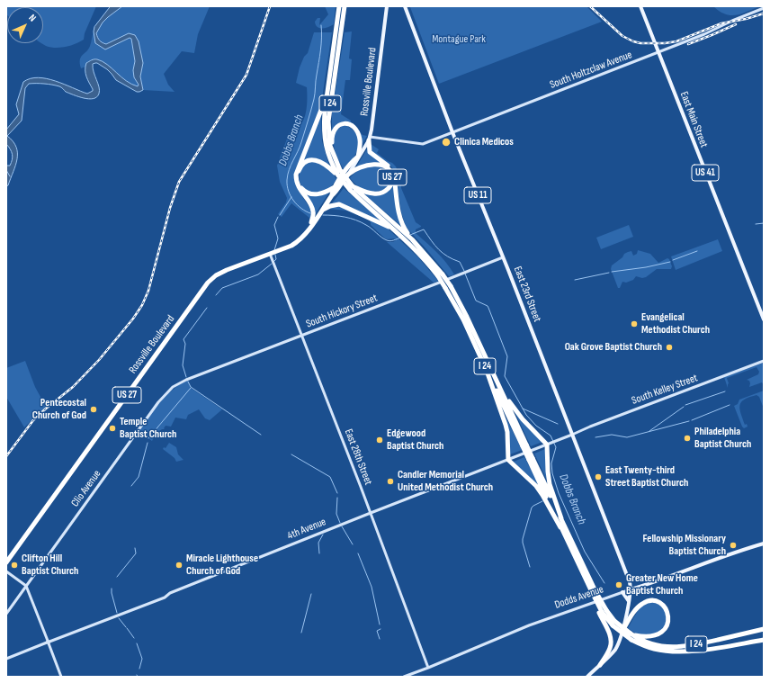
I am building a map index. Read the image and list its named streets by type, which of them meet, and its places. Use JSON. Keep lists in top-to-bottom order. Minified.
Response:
{"streets":{"highway":["Rossville Boulevard","I 24","US 27"],"main road":["East Main Street","US 41","US 11","East 23rd Street","Dodds Avenue"],"street":["South Holtzclaw Avenue","South Hickory Street","South Kelley Street","East 28th Street","Clio Avenue","4th Avenue"]},"crossings":[["South Holtzclaw Avenue","Rossville Boulevard"],["South Holtzclaw Avenue","East Main Street"],["South Holtzclaw Avenue","East 23rd Street"],["Rossville Boulevard","US 27"],["Rossville Boulevard","East 28th Street"],["I 24","US 27"],["East 23rd Street","South Hickory Street"],["East 23rd Street","South Kelley Street"],["East 23rd Street","4th Avenue"],["East 23rd Street","Dodds Avenue"],["South Hickory Street","East 28th Street"],["South Hickory Street","Clio Avenue"],["South Kelley Street","4th Avenue"],["East 28th Street","4th Avenue"],["East 28th Street","Dodds Avenue"]],"water":["Dobbs Branch"],"parks":["Montague Park"],"places":["Clinica Medicos","Evangelical Methodist Church","Oak Grove Baptist Church","Pentecostal Church of God","Temple Baptist Church","Philadelphia Baptist Church","Edgewood Baptist Church","East Twenty-third Street Baptist Church","Candler Memorial United Methodist Church","Fellowship Missionary Baptist Church","Clifton Hill Baptist Church","Miracle Lighthouse Church of God","Greater New Home Baptist Church"],"north":"top right"}
